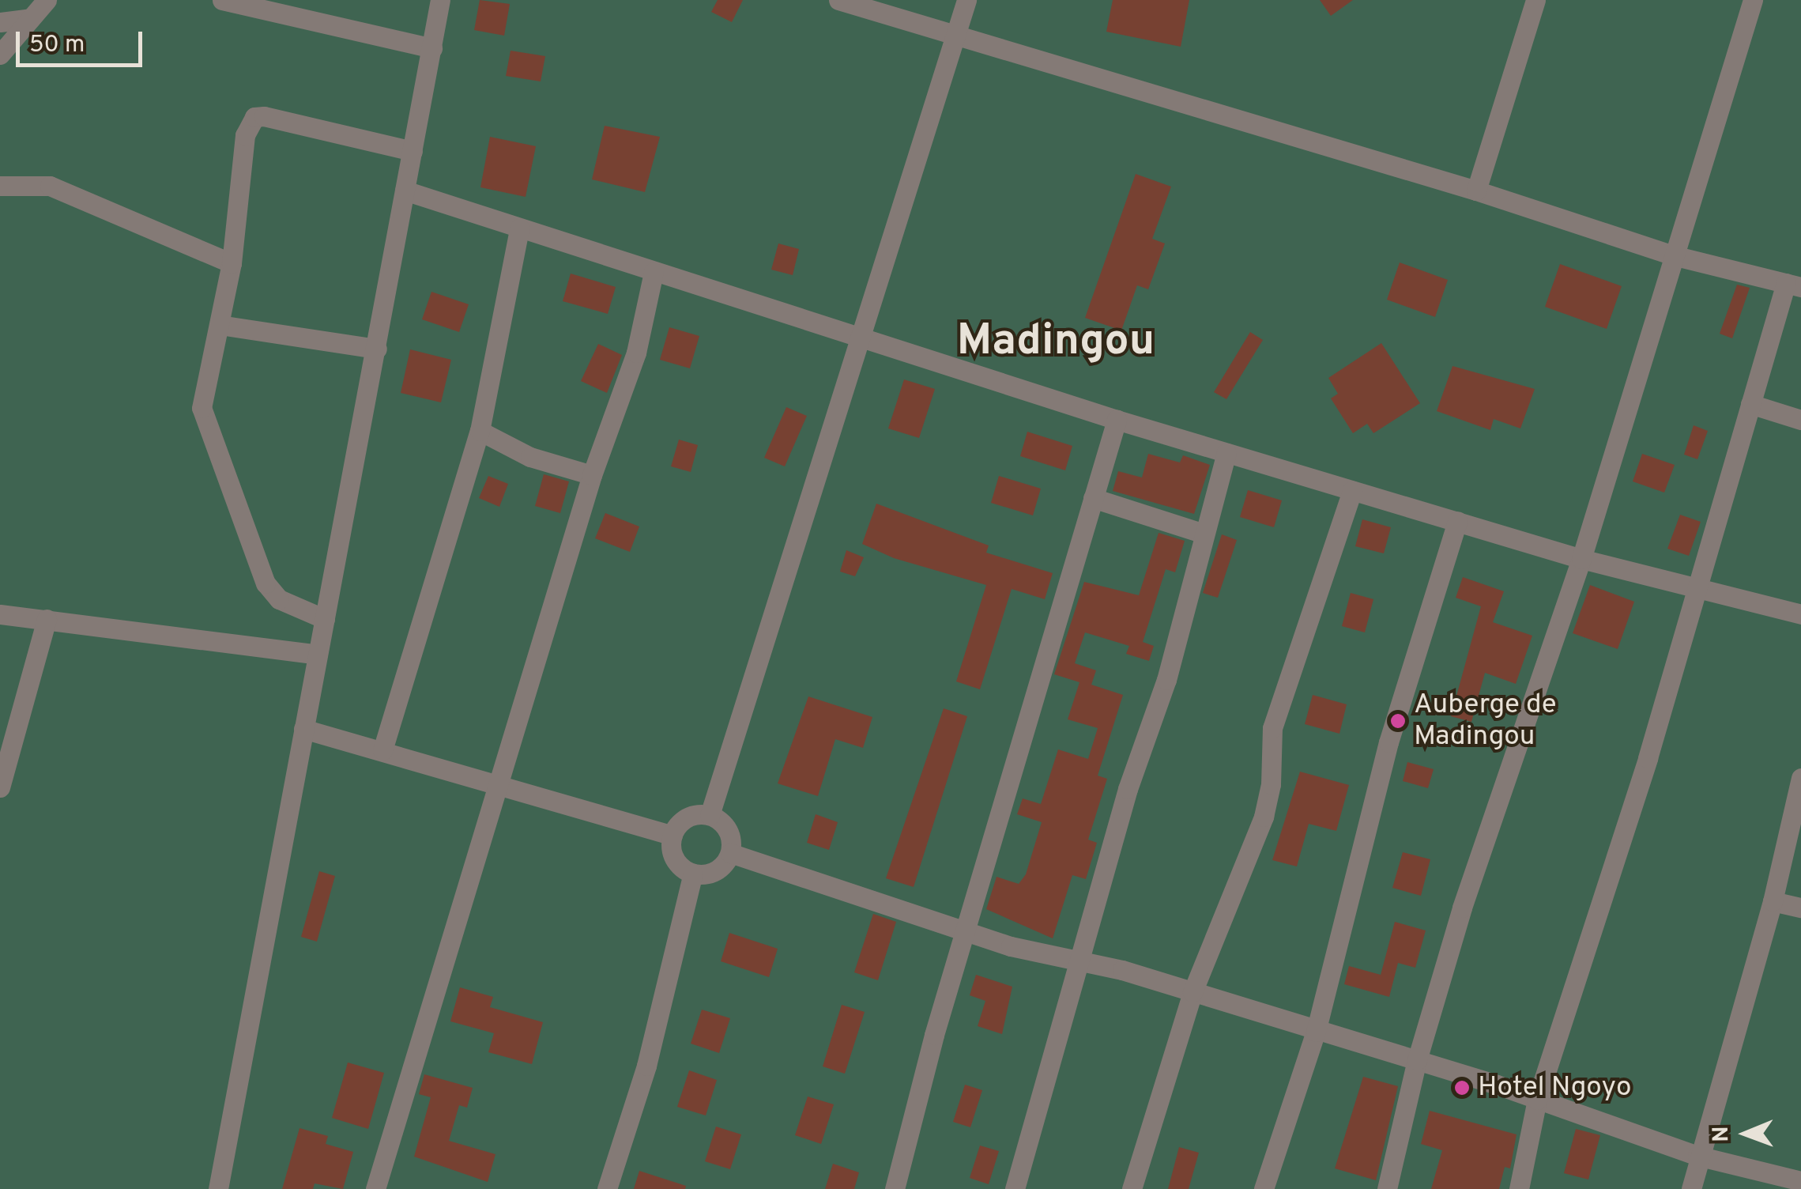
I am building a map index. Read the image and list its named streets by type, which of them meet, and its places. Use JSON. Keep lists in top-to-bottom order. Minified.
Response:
{"districts":["Madingou"],"places":["Auberge de Madingou","Hotel Ngoyo"],"scale_bar":"50 m","north":"left"}
